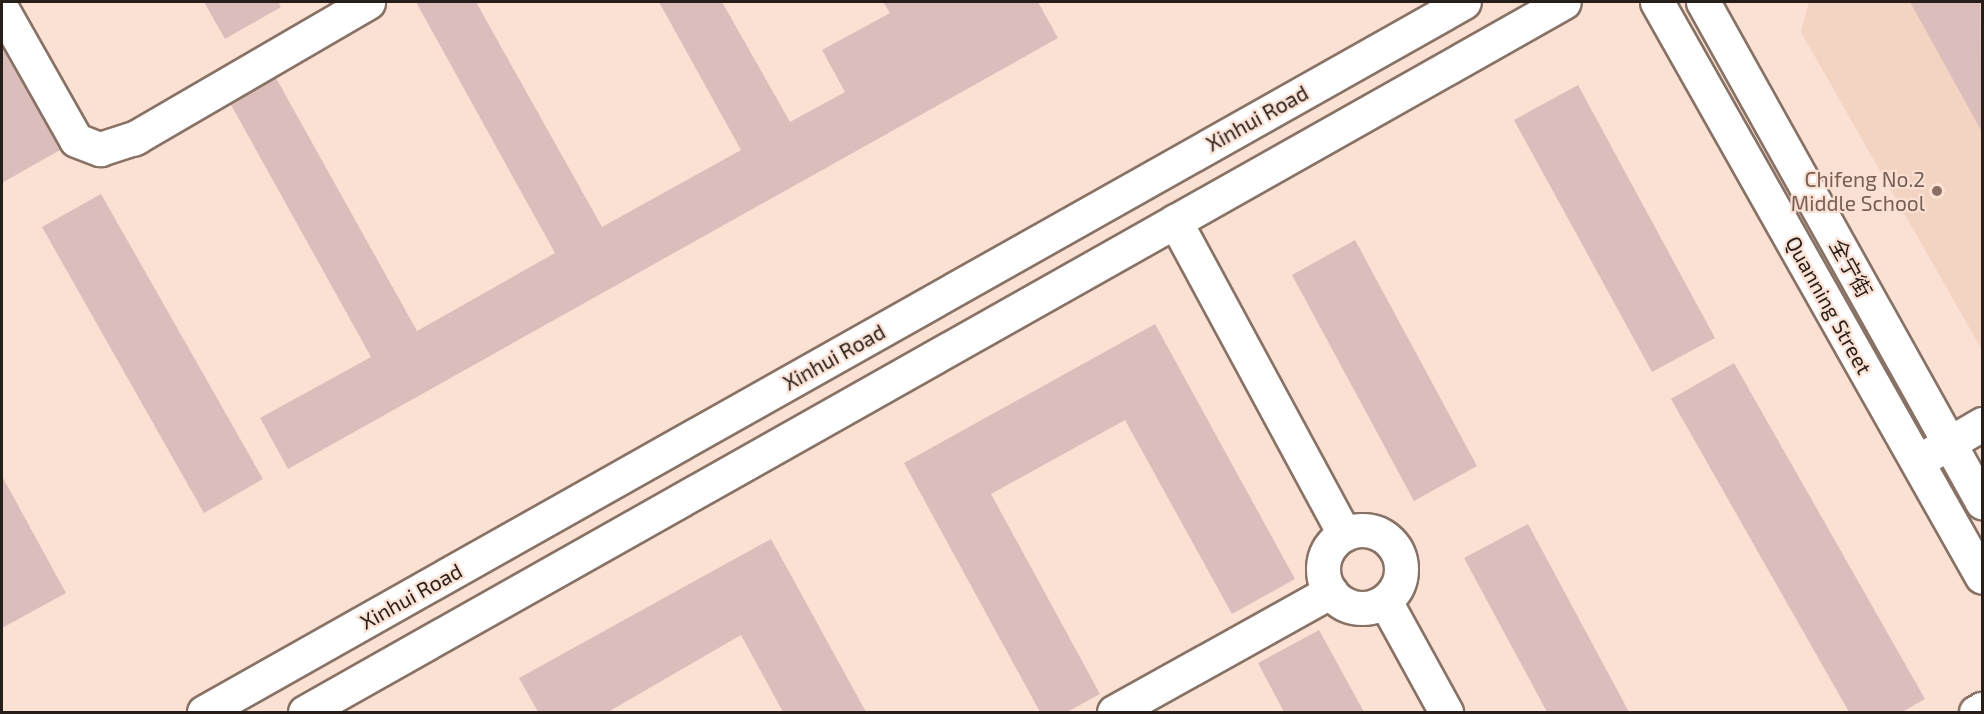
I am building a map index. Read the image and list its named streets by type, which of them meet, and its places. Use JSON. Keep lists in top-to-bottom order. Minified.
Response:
{"streets":{"street":["Xinhui Road","全宁街","Quanning Street"]},"places":["Chifeng No.2 Middle School"]}
